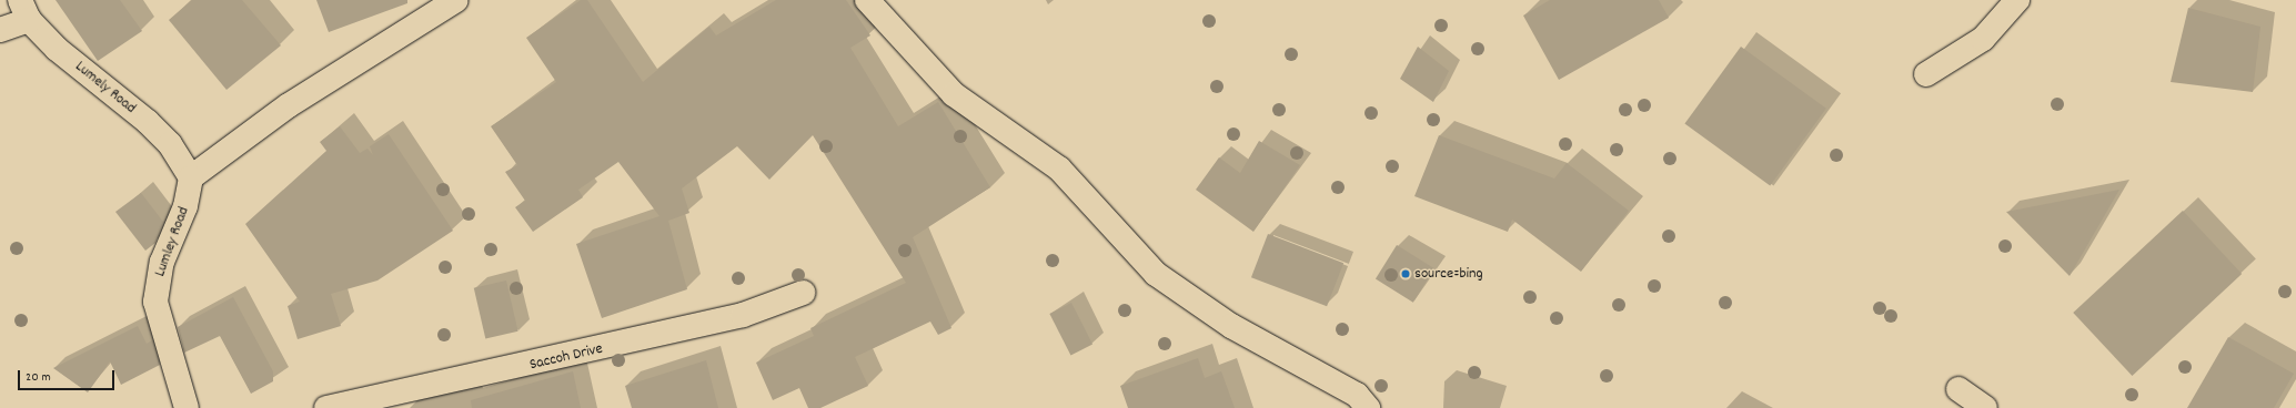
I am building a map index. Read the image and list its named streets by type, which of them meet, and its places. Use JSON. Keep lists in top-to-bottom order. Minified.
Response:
{"streets":{"street":["Lumely Road","Lumley Road","Saccoh Drive"]},"crossings":[["Lumely Road","Lumley Road"]],"places":["source=bing"],"scale_bar":"20 m"}
